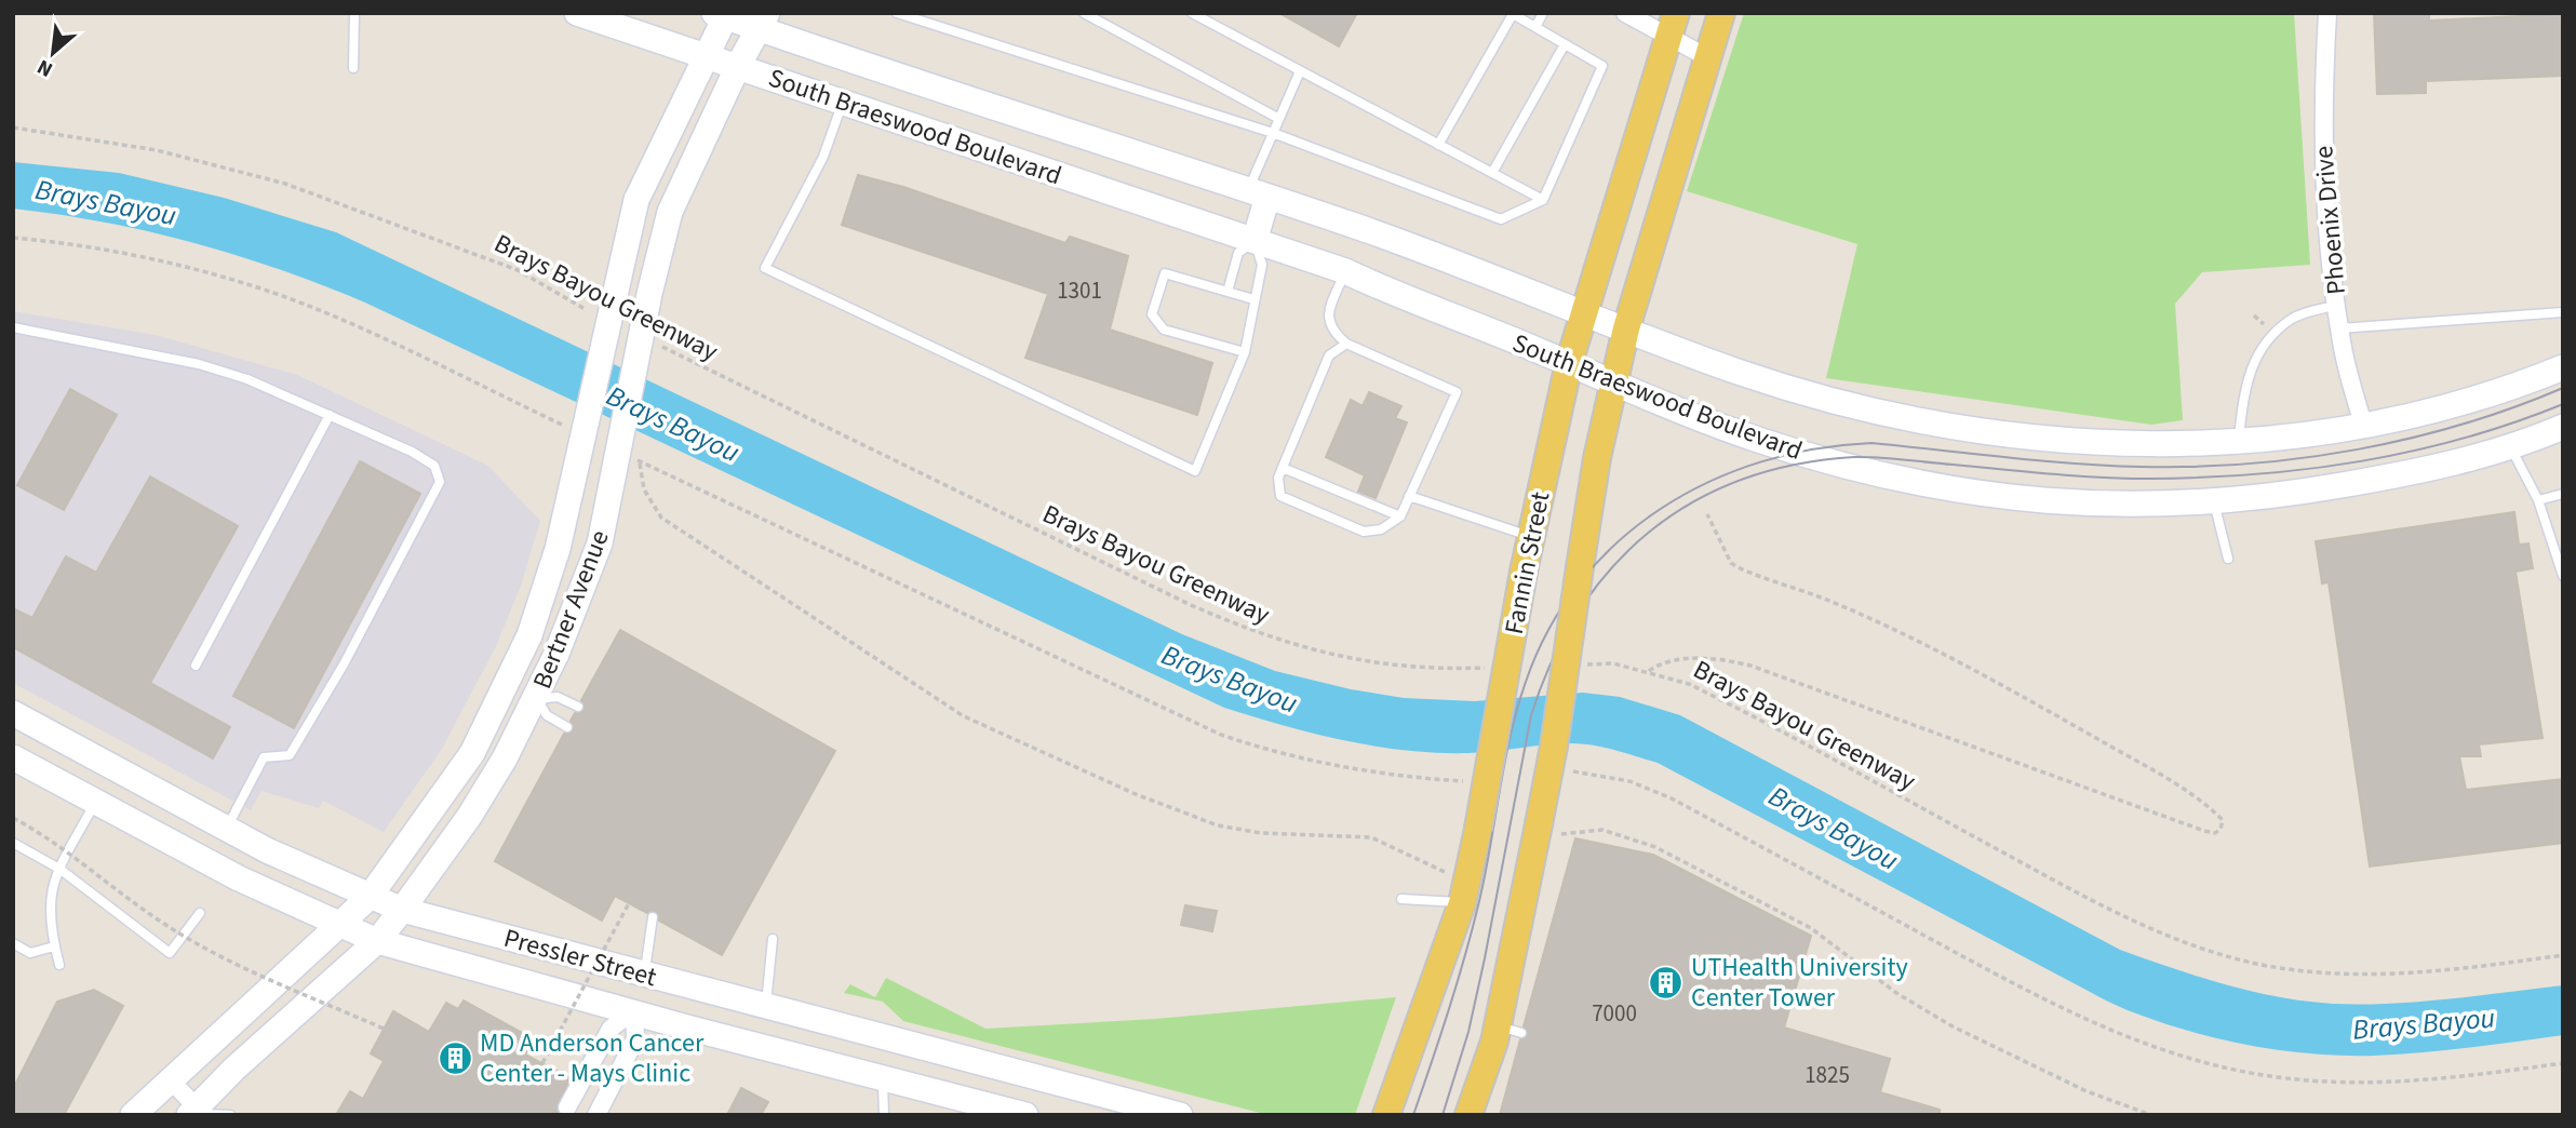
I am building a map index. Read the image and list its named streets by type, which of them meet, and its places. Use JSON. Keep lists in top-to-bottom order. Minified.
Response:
{"streets":{"main road":["Fannin Street"],"street":["South Braeswood Boulevard","Phoenix Drive","Bertner Avenue","Pressler Street"],"path":["Brays Bayou Greenway"]},"crossings":[["South Braeswood Boulevard","Phoenix Drive"],["South Braeswood Boulevard","Fannin Street"],["South Braeswood Boulevard","Bertner Avenue"],["Bertner Avenue","Pressler Street"]],"water":["Brays Bayou"],"places":{"building":["UTHealth University Center Tower","MD Anderson Cancer Center - Mays Clinic"]},"house_numbers":["1301","7000","1825"],"north":"bottom left"}
